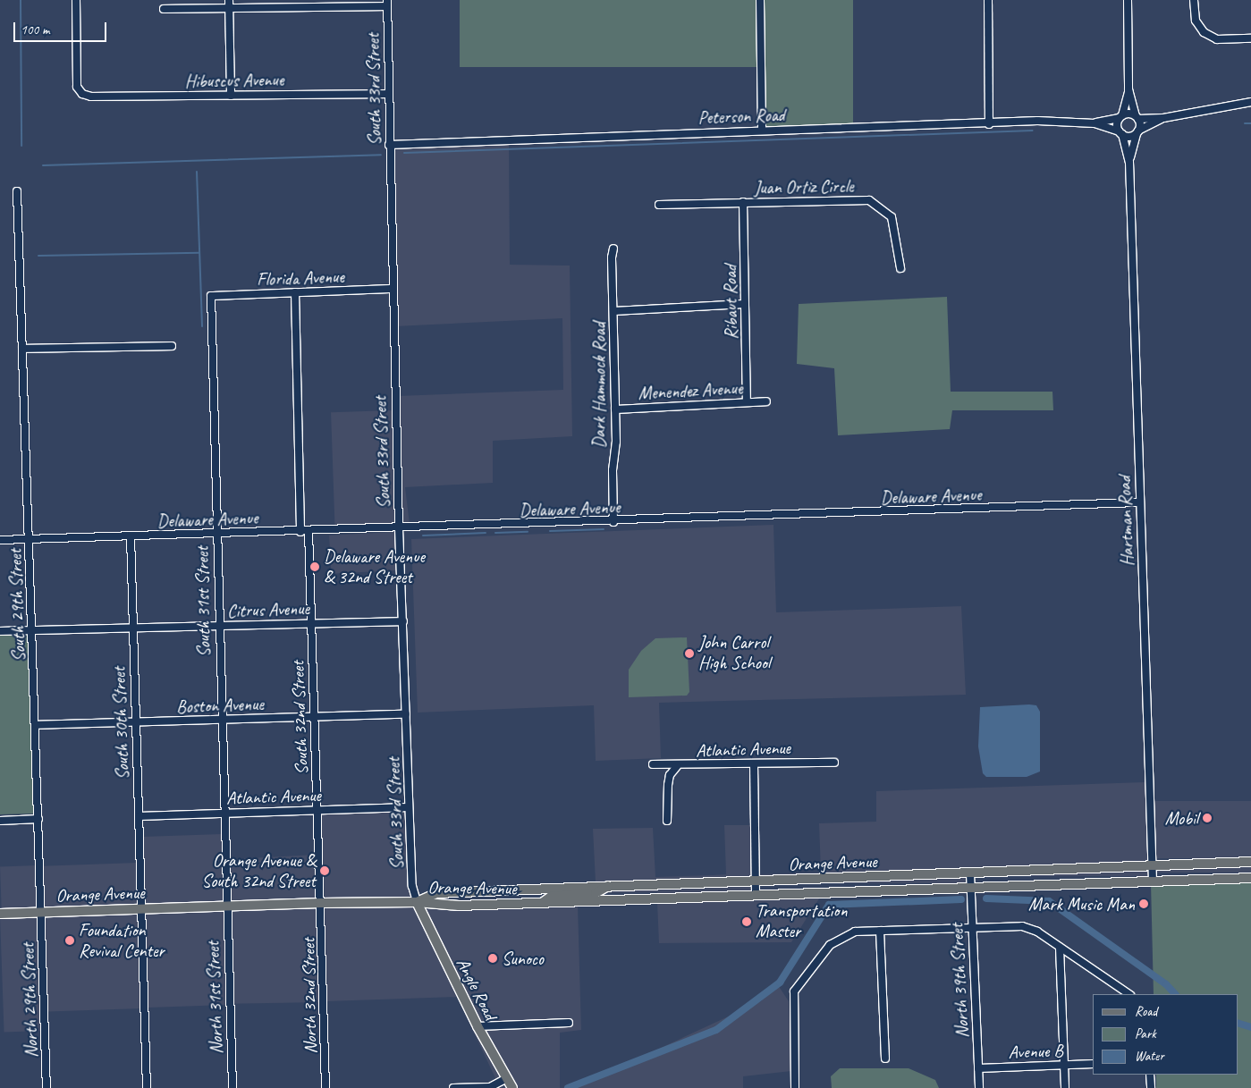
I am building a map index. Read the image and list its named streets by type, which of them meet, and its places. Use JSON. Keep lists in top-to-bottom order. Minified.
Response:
{"streets":{"main road":["Orange Avenue","Angle Road"],"street":["Hibuscus Avenue","South 33rd Street","Peterson Road","Juan Ortiz Circle","Florida Avenue","Ribaut Road","Dark Hammock Road","Menendez Avenue","Delaware Avenue","Hartman Road","South 31st Street","South 29th Street","Citrus Avenue","Boston Avenue","South 32nd Street","South 30th Street","Atlantic Avenue","North 39th Street","North 32nd Street","North 31st Street","North 29th Street","Avenue B"]},"crossings":[["Hibuscus Avenue","South 33rd Street"],["South 33rd Street","Peterson Road"],["South 33rd Street","Florida Avenue"],["South 33rd Street","Delaware Avenue"],["South 33rd Street","Citrus Avenue"],["South 33rd Street","Boston Avenue"],["South 33rd Street","Atlantic Avenue"],["South 33rd Street","Orange Avenue"],["South 33rd Street","Angle Road"],["Peterson Road","Hartman Road"],["Juan Ortiz Circle","Ribaut Road"],["Florida Avenue","South 31st Street"],["Ribaut Road","Menendez Avenue"],["Dark Hammock Road","Menendez Avenue"],["Dark Hammock Road","Delaware Avenue"],["Delaware Avenue","Hartman Road"],["Delaware Avenue","South 31st Street"],["Delaware Avenue","South 29th Street"],["Delaware Avenue","South 32nd Street"],["Delaware Avenue","South 30th Street"],["Hartman Road","Orange Avenue"],["South 31st Street","Citrus Avenue"],["South 31st Street","Boston Avenue"],["South 31st Street","Atlantic Avenue"],["South 31st Street","Orange Avenue"],["South 31st Street","North 31st Street"],["South 29th Street","Citrus Avenue"],["South 29th Street","Boston Avenue"],["South 29th Street","Orange Avenue"],["South 29th Street","North 29th Street"],["Citrus Avenue","South 32nd Street"],["Citrus Avenue","South 30th Street"],["Boston Avenue","South 32nd Street"],["Boston Avenue","South 30th Street"],["South 32nd Street","Atlantic Avenue"],["South 32nd Street","Orange Avenue"],["South 32nd Street","North 32nd Street"],["South 30th Street","Atlantic Avenue"],["South 30th Street","Orange Avenue"],["Orange Avenue","North 39th Street"],["Orange Avenue","Angle Road"],["Orange Avenue","North 32nd Street"],["Orange Avenue","North 31st Street"],["Orange Avenue","North 29th Street"],["North 39th Street","Avenue B"]],"places":["Delaware Avenue & 32nd Street","John Carrol High School","Mobil","Orange Avenue & South 32nd Street","Mark Music Man","Transportation Master","Foundation Revival Center","Sunoco"],"legend":["Road","Park","Water"],"scale_bar":"100 m"}
